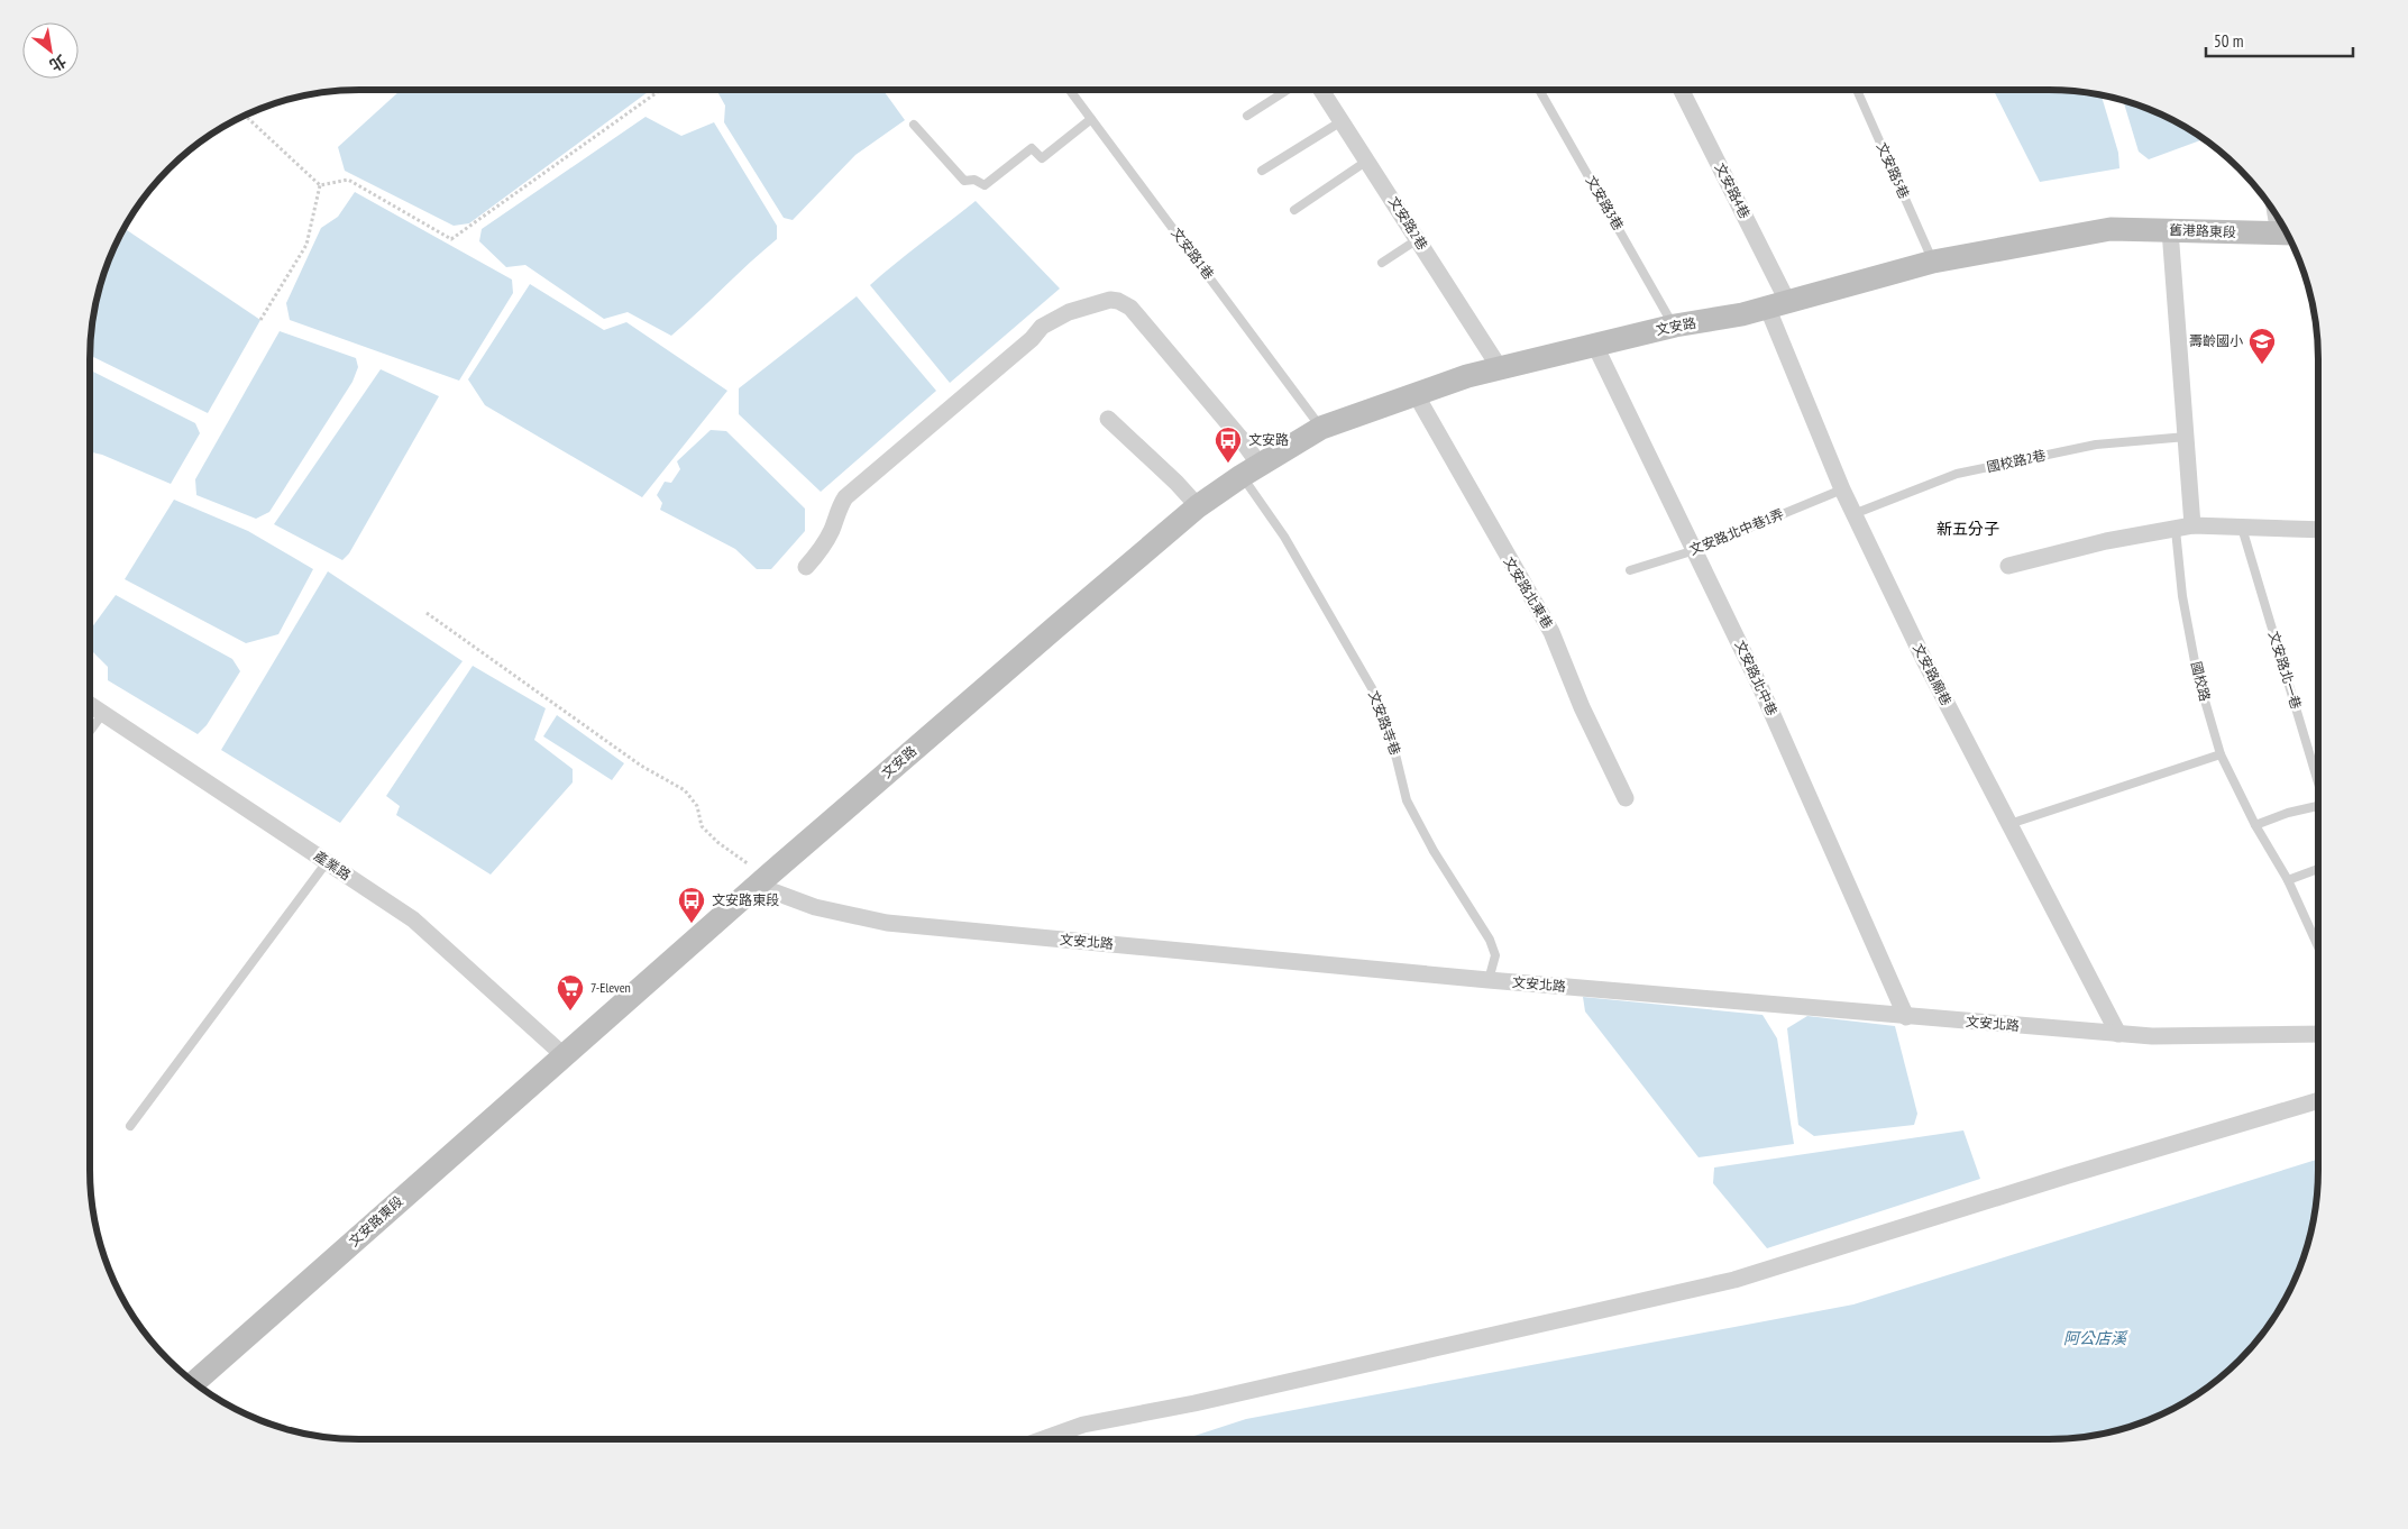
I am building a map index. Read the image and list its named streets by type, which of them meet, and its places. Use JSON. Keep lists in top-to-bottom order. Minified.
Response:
{"streets":{"street":["文安路4巷","文安路2巷","舊港路東段","文安路","文安路北東巷","文安路廟巷","文安路北中巷","產業路","文安北路","文安路東段"],"lane":["文安路5巷","文安路3巷","文安路1巷","國校路2巷","文安路北中巷1弄","文安路北一巷","國校路","文安路寺巷"]},"crossings":[["文安路5巷","文安路"],["文安路4巷","文安路"],["文安路4巷","文安路廟巷"],["文安路3巷","文安路"],["文安路2巷","文安路"],["舊港路東段","文安路"],["文安路1巷","文安路"],["文安路","文安路北東巷"],["文安路","文安路廟巷"],["文安路","文安路北中巷"],["文安路","文安路寺巷"],["文安路","產業路"],["文安路","文安北路"],["文安路","文安路東段"],["國校路2巷","文安路廟巷"],["文安路北中巷1弄","文安路廟巷"],["文安路北中巷1弄","文安路北中巷"],["文安路廟巷","文安北路"],["文安路北中巷","文安北路"],["文安路寺巷","文安北路"],["產業路","文安路東段"]],"districts":["新五分子"],"water":["阿公店溪"],"places":{"school or university":["壽齡國小"],"bus stop":["文安路","文安路東段"],"supermarket":["7-Eleven"]},"scale_bar":"50 m","north":"bottom right"}
